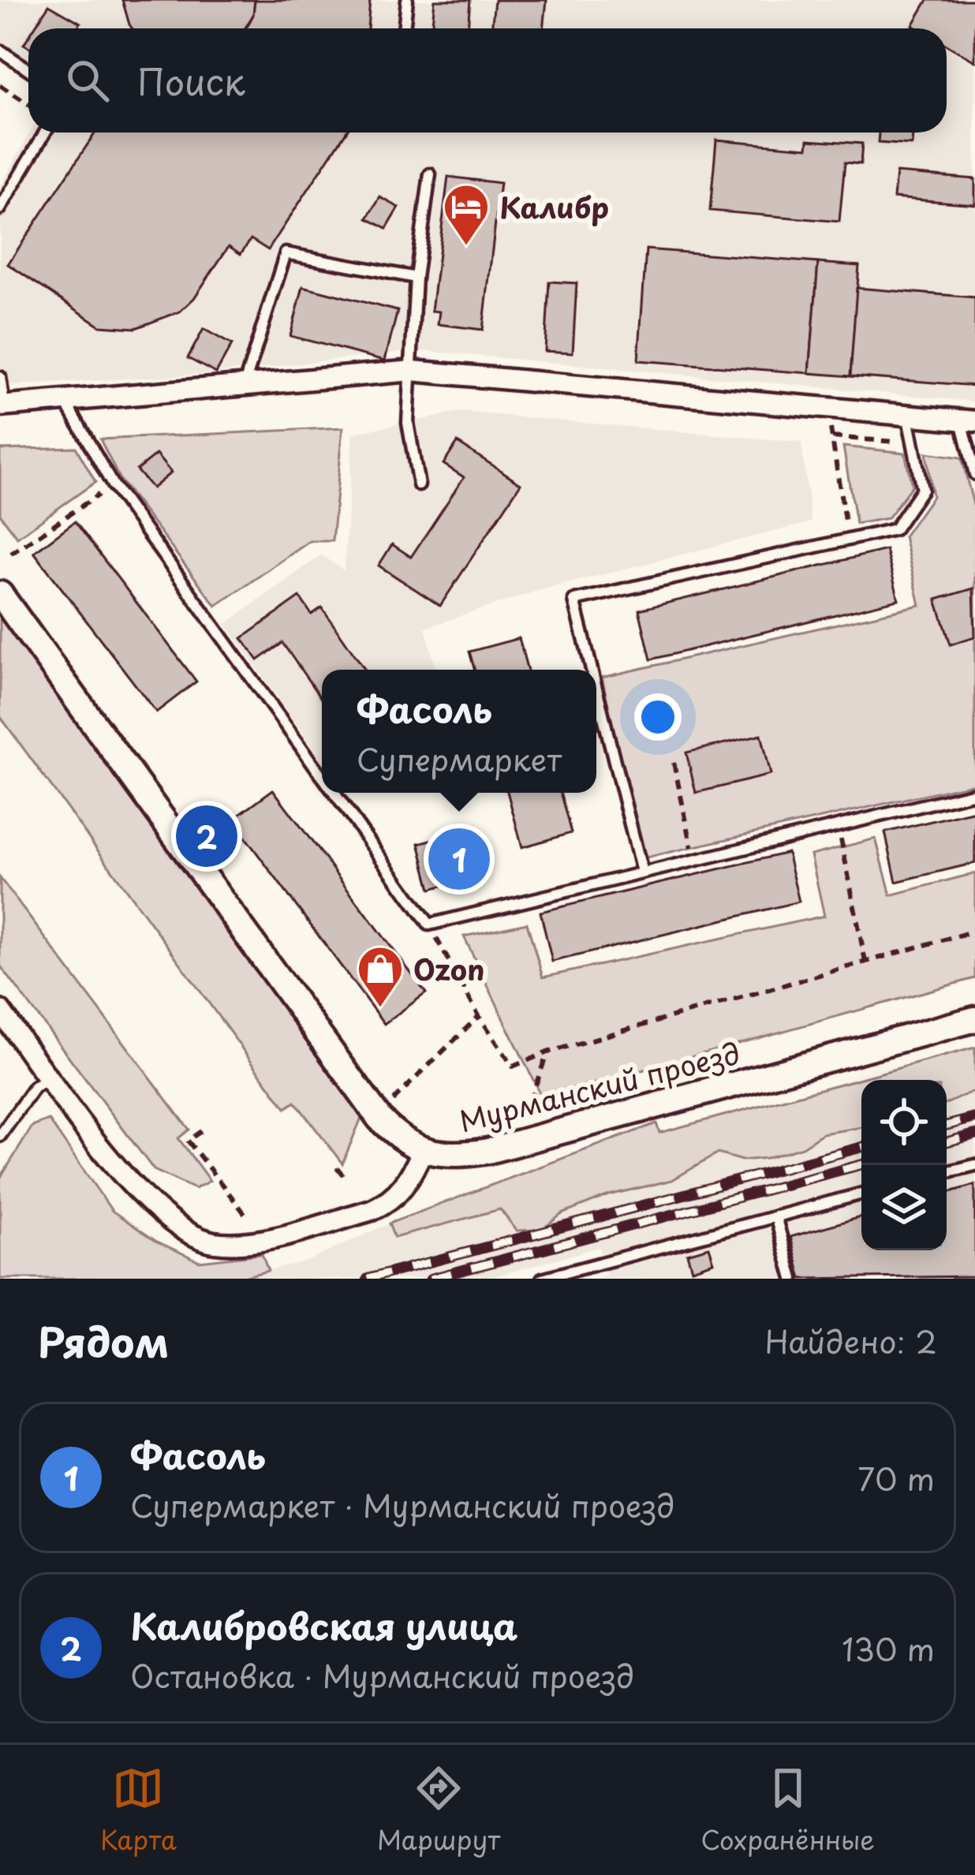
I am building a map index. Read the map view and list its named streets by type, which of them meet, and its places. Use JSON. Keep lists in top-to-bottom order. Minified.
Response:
{"streets":{"street":["Мурманский проезд"]},"places":{"hotel":["Калибр"],"shop":["Ozon"]},"page":{"search":"Поиск","popup":["Фасоль","Супермаркет"],"pins":["2","1"],"heading":["Рядом","Найдено: 2"],"list":[{"mark":"1","name":"Фасоль","note":"Супермаркет · Мурманский проезд","value":"70 m"},{"mark":"2","name":"Калибровская улица","note":"Остановка · Мурманский проезд","value":"130 m"}],"nav":["Карта","Маршрут","Сохранённые"]}}
